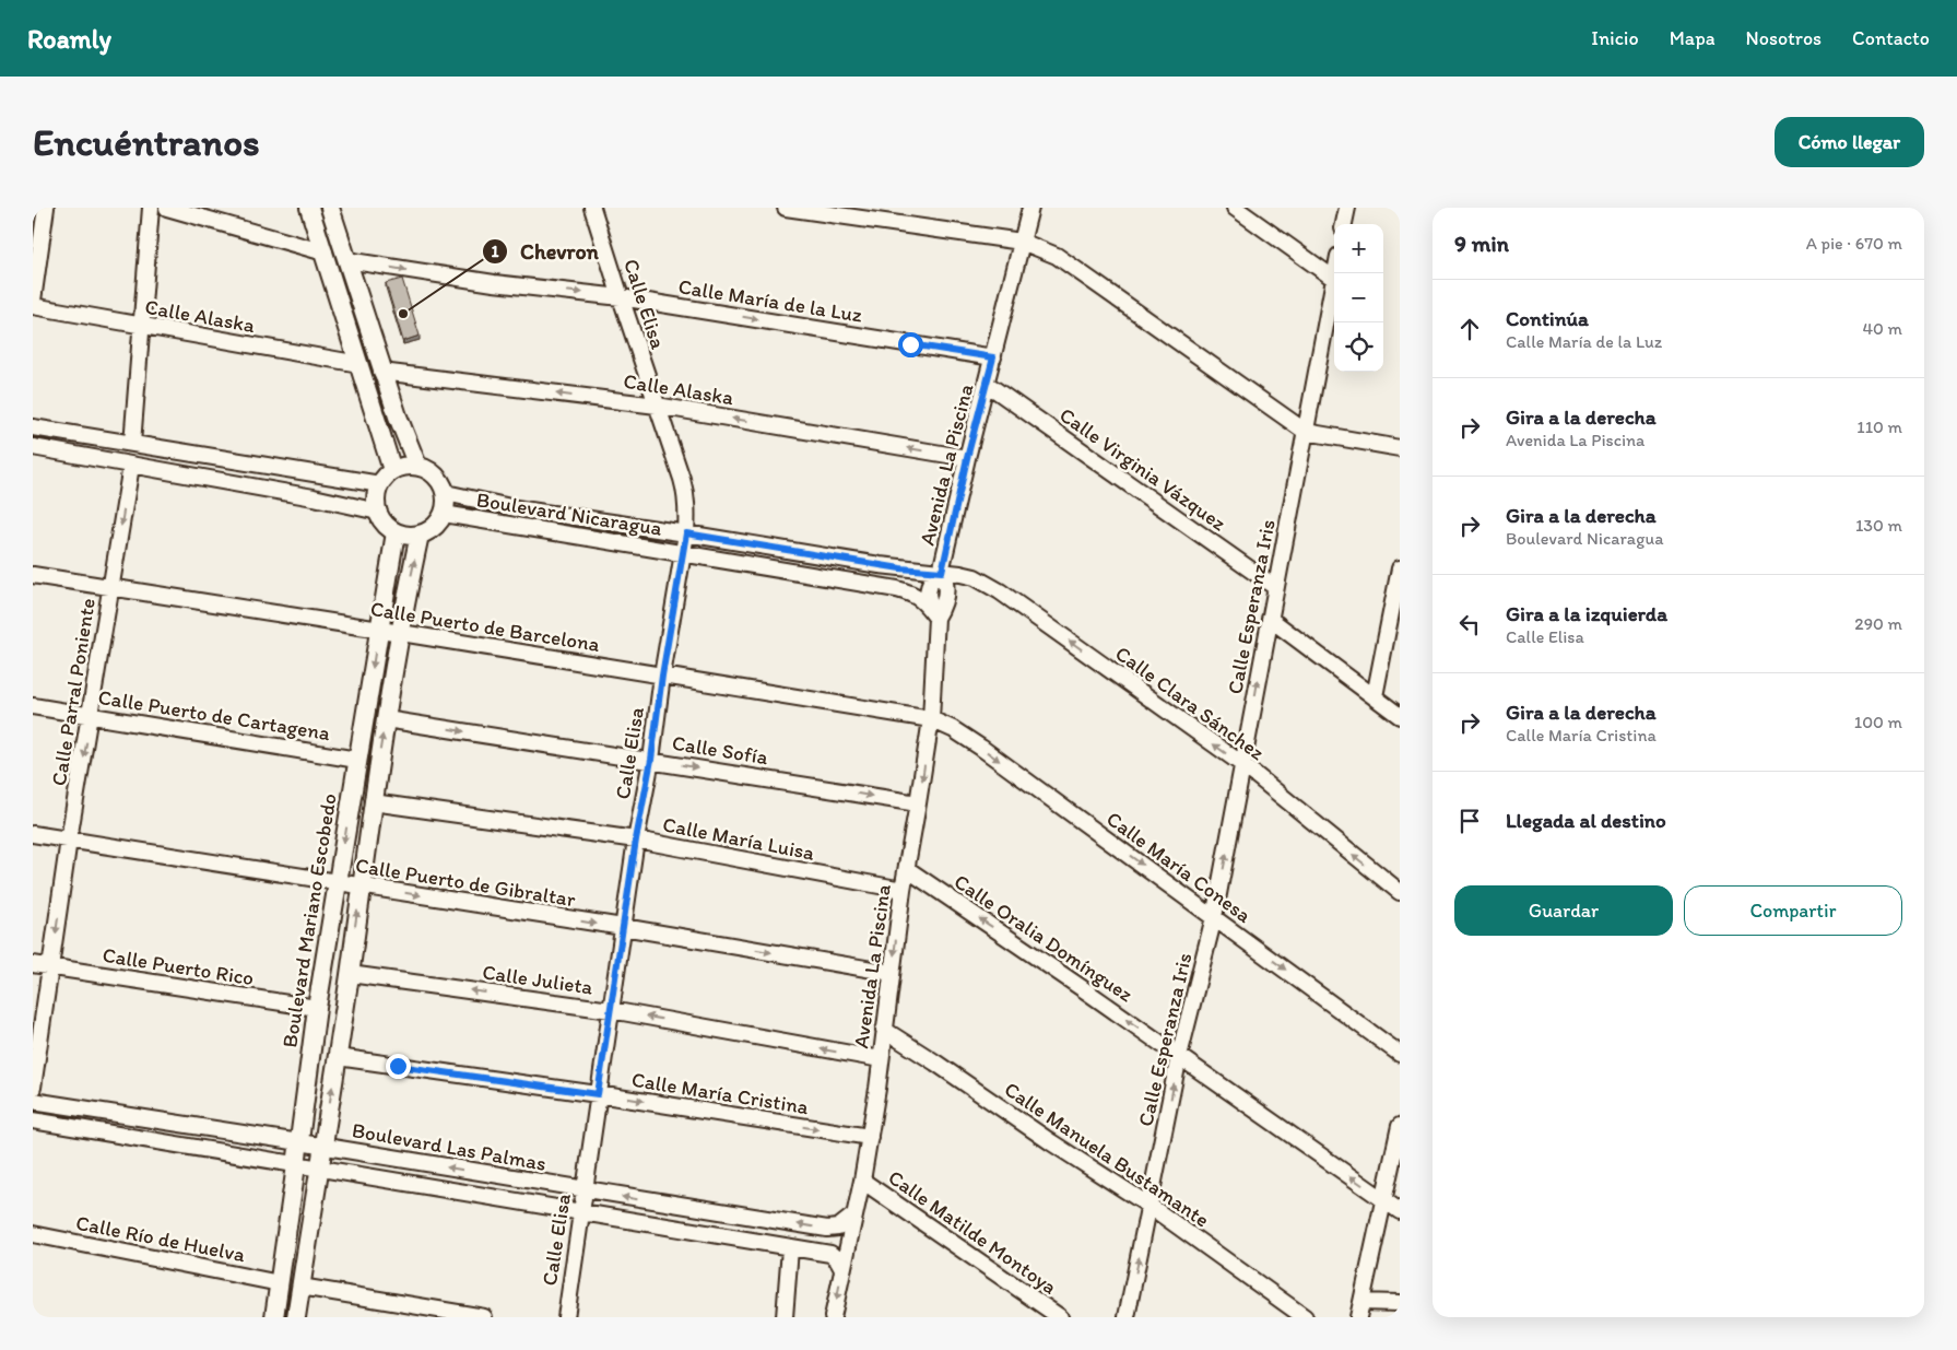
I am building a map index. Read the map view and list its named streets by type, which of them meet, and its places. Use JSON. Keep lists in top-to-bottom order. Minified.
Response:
{"streets":{"main road":["Boulevard Mariano Escobedo"],"street":["Calle María de la Luz","Calle Elisa","Calle Alaska","Avenida La Piscina","Calle Virginia Vázquez","Boulevard Nicaragua","Calle Esperanza Iris","Calle Puerto de Barcelona","Calle Parral Poniente","Calle Clara Sánchez","Calle Puerto de Cartagena","Calle Sofía","Calle María Luisa","Calle María Conesa","Calle Puerto de Gibraltar","Calle Oralia Domínguez","Calle Puerto Rico","Calle Julieta","Calle María Cristina","Boulevard Las Palmas","Calle Manuela Bustamante","Calle Matilde Montoya","Calle Río de Huelva"]},"crossings":[["Calle María de la Luz","Calle Elisa"],["Calle María de la Luz","Avenida La Piscina"],["Calle Elisa","Calle Alaska"],["Calle Elisa","Boulevard Nicaragua"],["Calle Elisa","Calle Puerto de Barcelona"],["Calle Elisa","Calle Sofía"],["Calle Elisa","Calle María Luisa"],["Calle Elisa","Calle Puerto de Gibraltar"],["Calle Elisa","Calle Julieta"],["Calle Elisa","Calle María Cristina"],["Calle Elisa","Boulevard Las Palmas"],["Calle Alaska","Avenida La Piscina"],["Avenida La Piscina","Calle Virginia Vázquez"],["Avenida La Piscina","Boulevard Nicaragua"],["Avenida La Piscina","Calle Puerto de Barcelona"],["Avenida La Piscina","Calle Clara Sánchez"],["Avenida La Piscina","Calle Sofía"],["Avenida La Piscina","Calle María Luisa"],["Avenida La Piscina","Calle María Conesa"],["Avenida La Piscina","Calle Puerto de Gibraltar"],["Avenida La Piscina","Calle Oralia Domínguez"],["Avenida La Piscina","Calle Julieta"],["Avenida La Piscina","Calle María Cristina"],["Avenida La Piscina","Calle Manuela Bustamante"],["Avenida La Piscina","Calle Matilde Montoya"],["Calle Virginia Vázquez","Calle Esperanza Iris"],["Boulevard Nicaragua","Calle Clara Sánchez"],["Boulevard Nicaragua","Boulevard Mariano Escobedo"],["Calle Esperanza Iris","Calle Clara Sánchez"],["Calle Esperanza Iris","Calle María Conesa"],["Calle Esperanza Iris","Calle Oralia Domínguez"],["Calle Esperanza Iris","Calle Manuela Bustamante"],["Calle Puerto de Barcelona","Calle Parral Poniente"],["Calle Puerto de Barcelona","Calle María Conesa"],["Calle Puerto de Barcelona","Boulevard Mariano Escobedo"],["Calle Parral Poniente","Calle Puerto de Cartagena"],["Calle Parral Poniente","Calle Puerto de Gibraltar"],["Calle Parral Poniente","Calle Puerto Rico"],["Calle Puerto de Cartagena","Boulevard Mariano Escobedo"],["Calle Puerto de Gibraltar","Boulevard Mariano Escobedo"],["Boulevard Mariano Escobedo","Calle Puerto Rico"],["Boulevard Mariano Escobedo","Boulevard Las Palmas"],["Boulevard Mariano Escobedo","Calle Río de Huelva"]],"one_way":["Calle Alaska","Calle Esperanza Iris","Calle Parral Poniente","Calle Clara Sánchez","Calle Sofía","Calle María Conesa","Calle Puerto de Gibraltar","Calle Oralia Domínguez","Calle Julieta","Calle María Cristina"],"places":["Chevron"],"page":{"header":"Roamly","nav":["Inicio","Mapa","Nosotros","Contacto"],"buttons":["Cómo llegar",["Guardar","Compartir"]],"title":"Encuéntranos","heading":["9 min","A pie · 670 m"],"map_buttons":["+","−"],"list":[["Continúa","Calle María de la Luz","40 m"],["Gira a la derecha","Avenida La Piscina","110 m"],["Gira a la derecha","Boulevard Nicaragua","130 m"],["Gira a la izquierda","Calle Elisa","290 m"],["Gira a la derecha","Calle María Cristina","100 m"],"Llegada al destino"]}}
